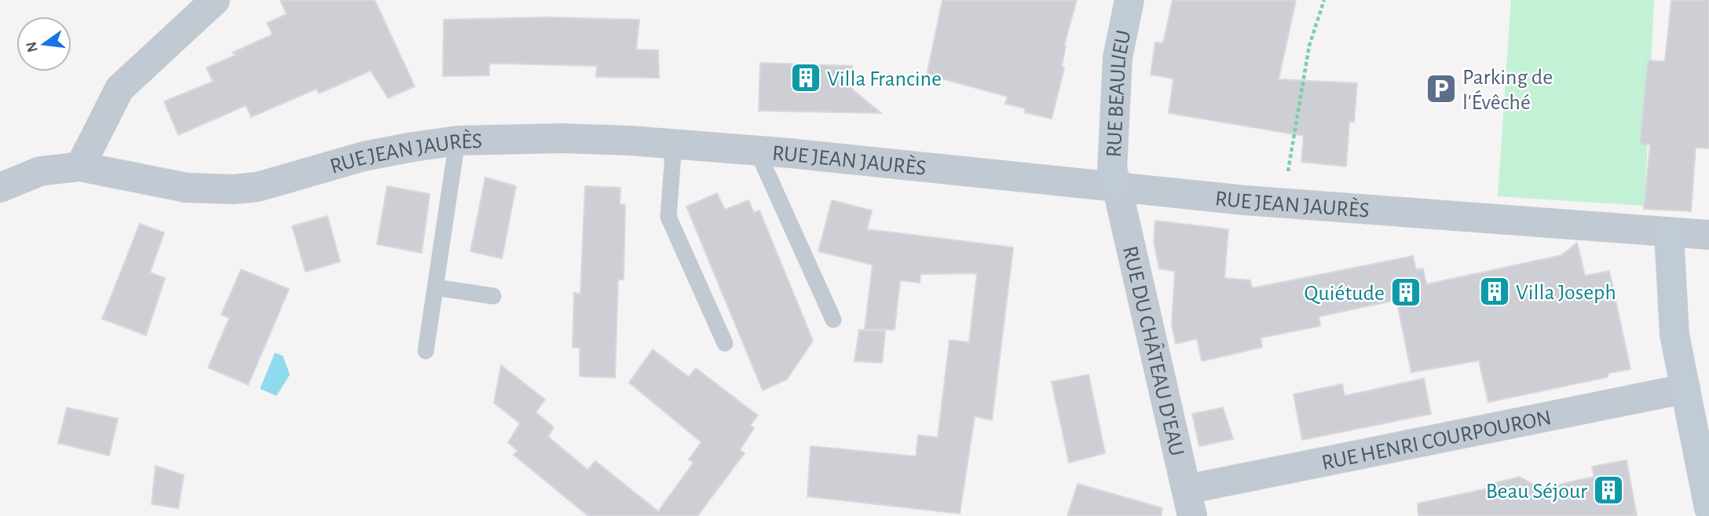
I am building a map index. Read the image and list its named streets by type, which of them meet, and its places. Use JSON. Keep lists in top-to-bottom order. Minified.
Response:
{"streets":{"street":["RUE BEAULIEU","RUE JEAN JAURÈS","RUE DU CHÂTEAU D'EAU","RUE HENRI COURPOURON"]},"crossings":[["RUE BEAULIEU","RUE JEAN JAURÈS"],["RUE BEAULIEU","RUE DU CHÂTEAU D'EAU"],["RUE JEAN JAURÈS","RUE DU CHÂTEAU D'EAU"],["RUE DU CHÂTEAU D'EAU","RUE HENRI COURPOURON"]],"places":{"building":["Villa Francine","Villa Joseph","Quiétude","Beau Séjour"],"parking":["Parking de l'Évêché"]},"north":"left"}
